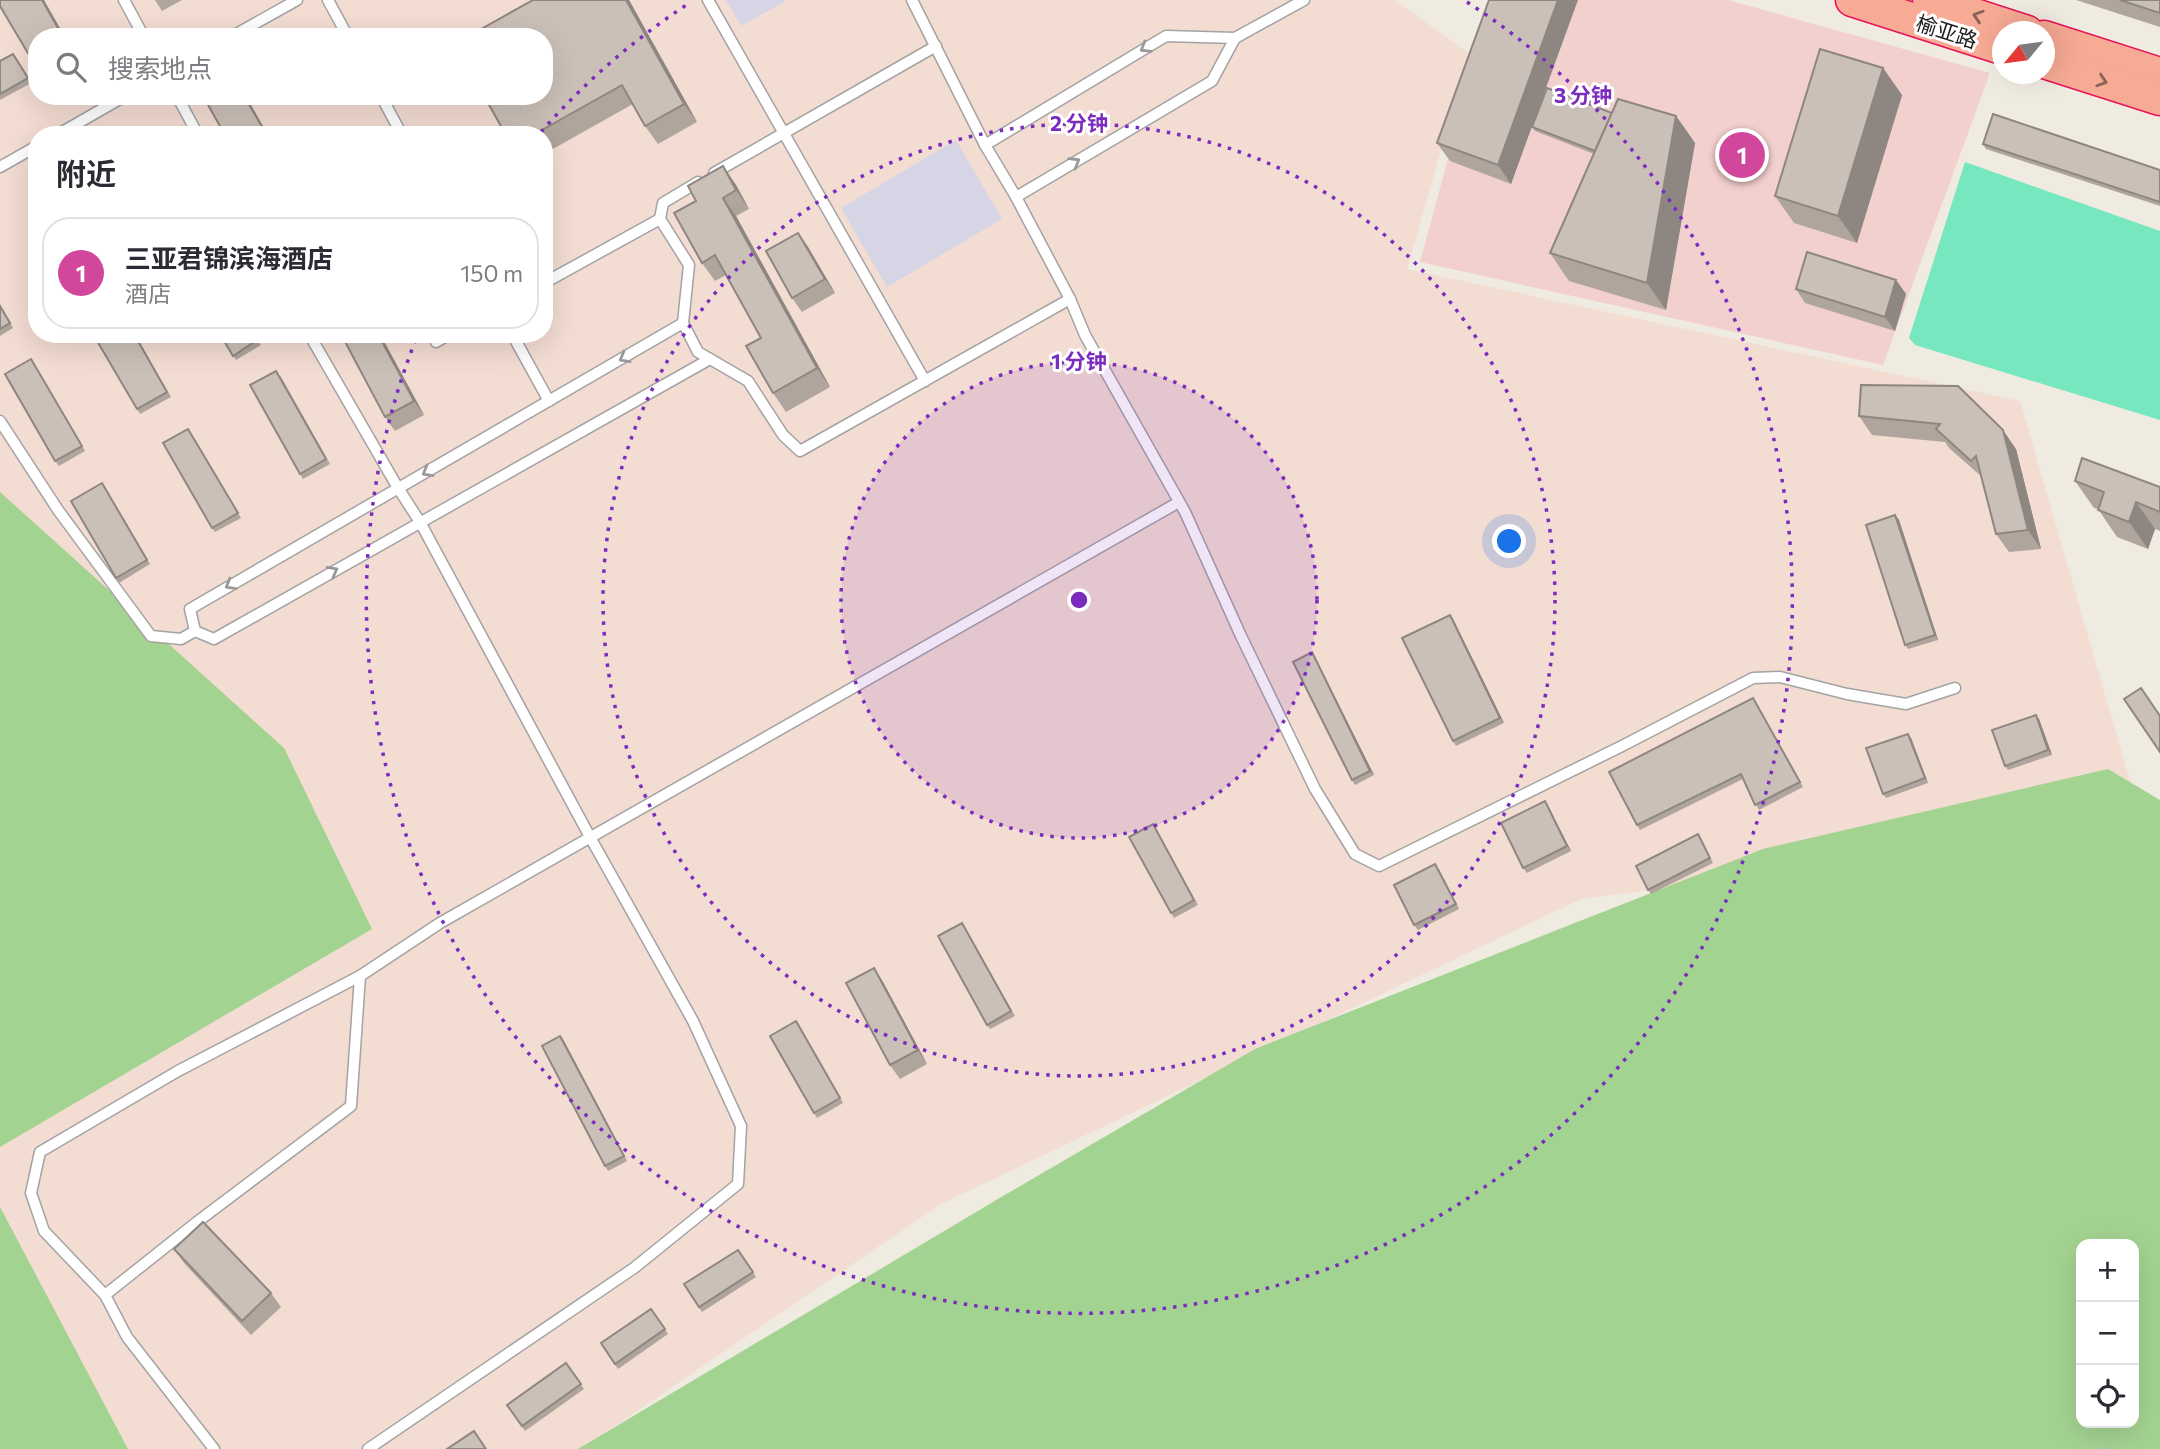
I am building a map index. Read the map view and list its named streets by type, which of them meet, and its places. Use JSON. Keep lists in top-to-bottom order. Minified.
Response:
{"streets":{"highway":["榆亚路"]},"north":"bottom left","page":{"search":"搜索地点","heading":"附近","pins":"1","list":[{"mark":"1","name":"三亚君锦滨海酒店","note":"酒店","value":"150 m"}],"map_buttons":["+","−"]},"rings":["3 分钟","2 分钟","1 分钟"]}
